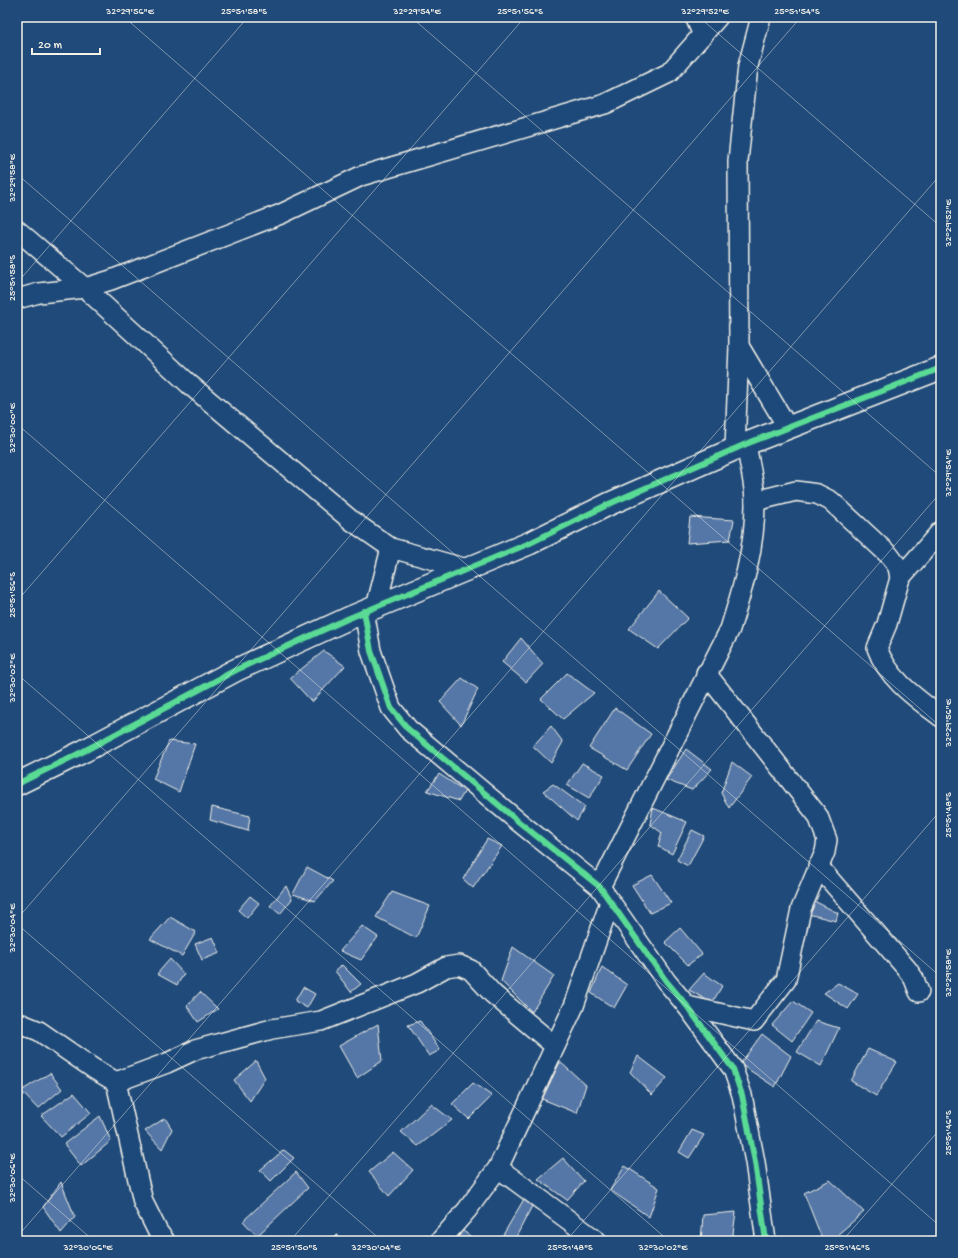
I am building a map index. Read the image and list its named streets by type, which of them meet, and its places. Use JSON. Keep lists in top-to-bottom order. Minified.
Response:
{"scale_bar":"20 m","coordinates":["32°29'56\"E","25°51'58\"S","32°29'54\"E","25°51'56\"S","32°29'52\"E","25°51'54\"S","32°29'58\"E","32°30'00\"E","32°30'02\"E","25°51'48\"S","32°30'04\"E","25°51'46\"S","32°30'06\"E","25°51'50\"S"]}
